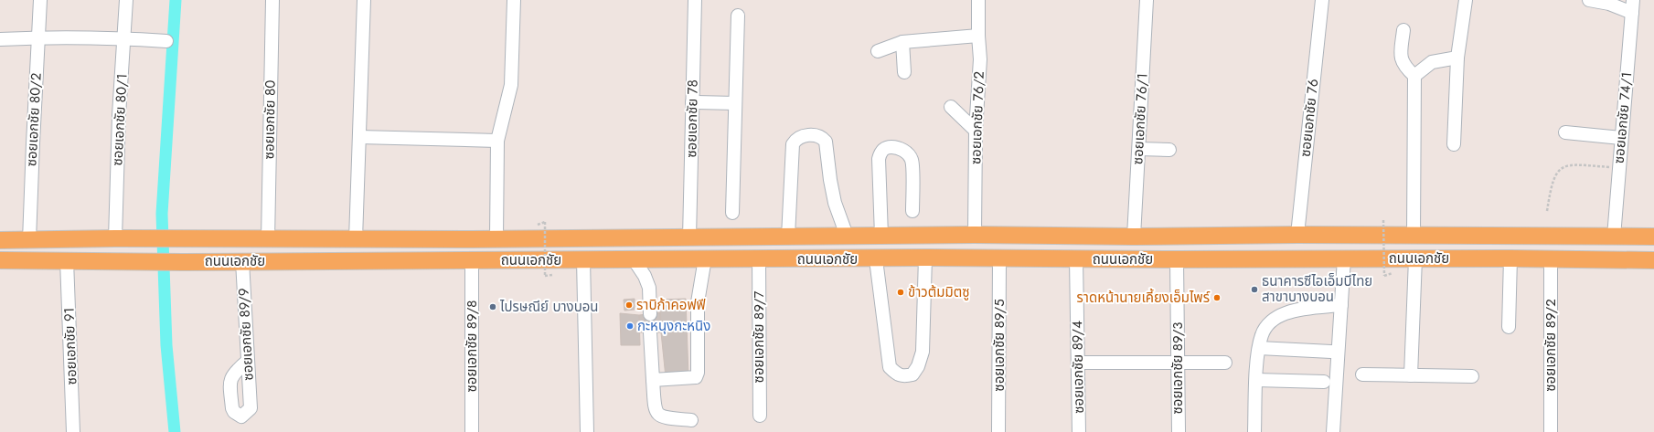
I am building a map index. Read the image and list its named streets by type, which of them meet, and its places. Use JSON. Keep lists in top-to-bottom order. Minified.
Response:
{"streets":{"main road":["ถนนเอกชัย"],"street":["ซอยเอกชัย 76/2","ซอยเอกชัย 76","ซอยเอกชัย 74/1","ซอยเอกชัย 78","ซอยเอกชัย 76/1","ซอยเอกชัย 80/2","ซอยเอกชัย 80/1","ซอยเอกชัย 80","ซอยเอกชัย 89/9","ซอยเอกชัย 89/7","ซอยเอกชัย 89/5","ซอยเอกชัย 89/2","ซอยเอกชัย 91","ซอยเอกชัย 89/8","ซอยเอกชัย 89/4","ซอยเอกชัย 89/3"]},"crossings":[["ซอยเอกชัย 76/2","ถนนเอกชัย"],["ซอยเอกชัย 76","ถนนเอกชัย"],["ซอยเอกชัย 74/1","ถนนเอกชัย"],["ซอยเอกชัย 78","ถนนเอกชัย"],["ซอยเอกชัย 76/1","ถนนเอกชัย"],["ซอยเอกชัย 80/2","ถนนเอกชัย"],["ซอยเอกชัย 80/1","ถนนเอกชัย"],["ซอยเอกชัย 80","ถนนเอกชัย"],["ถนนเอกชัย","ซอยเอกชัย 89/9"],["ถนนเอกชัย","ซอยเอกชัย 89/7"],["ถนนเอกชัย","ซอยเอกชัย 89/5"],["ถนนเอกชัย","ซอยเอกชัย 89/2"],["ถนนเอกชัย","ซอยเอกชัย 91"],["ถนนเอกชัย","ซอยเอกชัย 89/8"],["ถนนเอกชัย","ซอยเอกชัย 89/4"],["ถนนเอกชัย","ซอยเอกชัย 89/3"]],"places":["ธนาคารซีไอเอ็มบีไทย สาขาบางบอน","ข้าวต้มมิตซู","ราดหน้านายเคี้ยงเอ็มไพร์","ราบิก้าคอฟฟี","ไปรษณีย์ บางบอน","กะหนุงกะหนิง"]}
